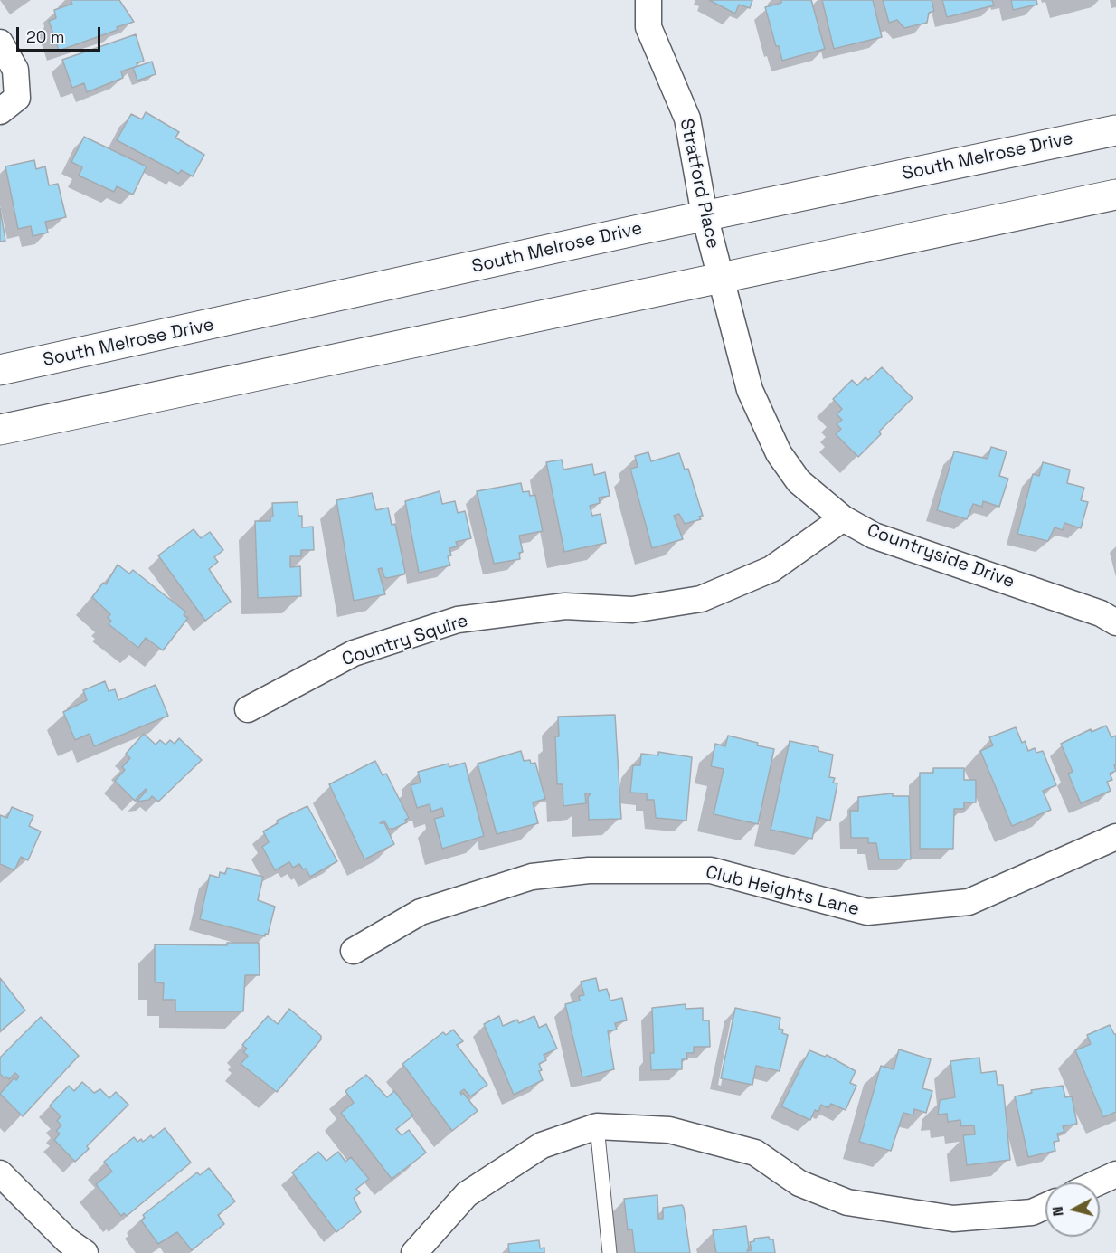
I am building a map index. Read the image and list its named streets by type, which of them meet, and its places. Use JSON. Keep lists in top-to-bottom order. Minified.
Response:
{"streets":{"main road":["South Melrose Drive"],"street":["Stratford Place","Countryside Drive","Country Squire","Club Heights Lane"]},"crossings":[["South Melrose Drive","Stratford Place"],["Stratford Place","Countryside Drive"],["Countryside Drive","Country Squire"]],"scale_bar":"20 m","north":"left"}
